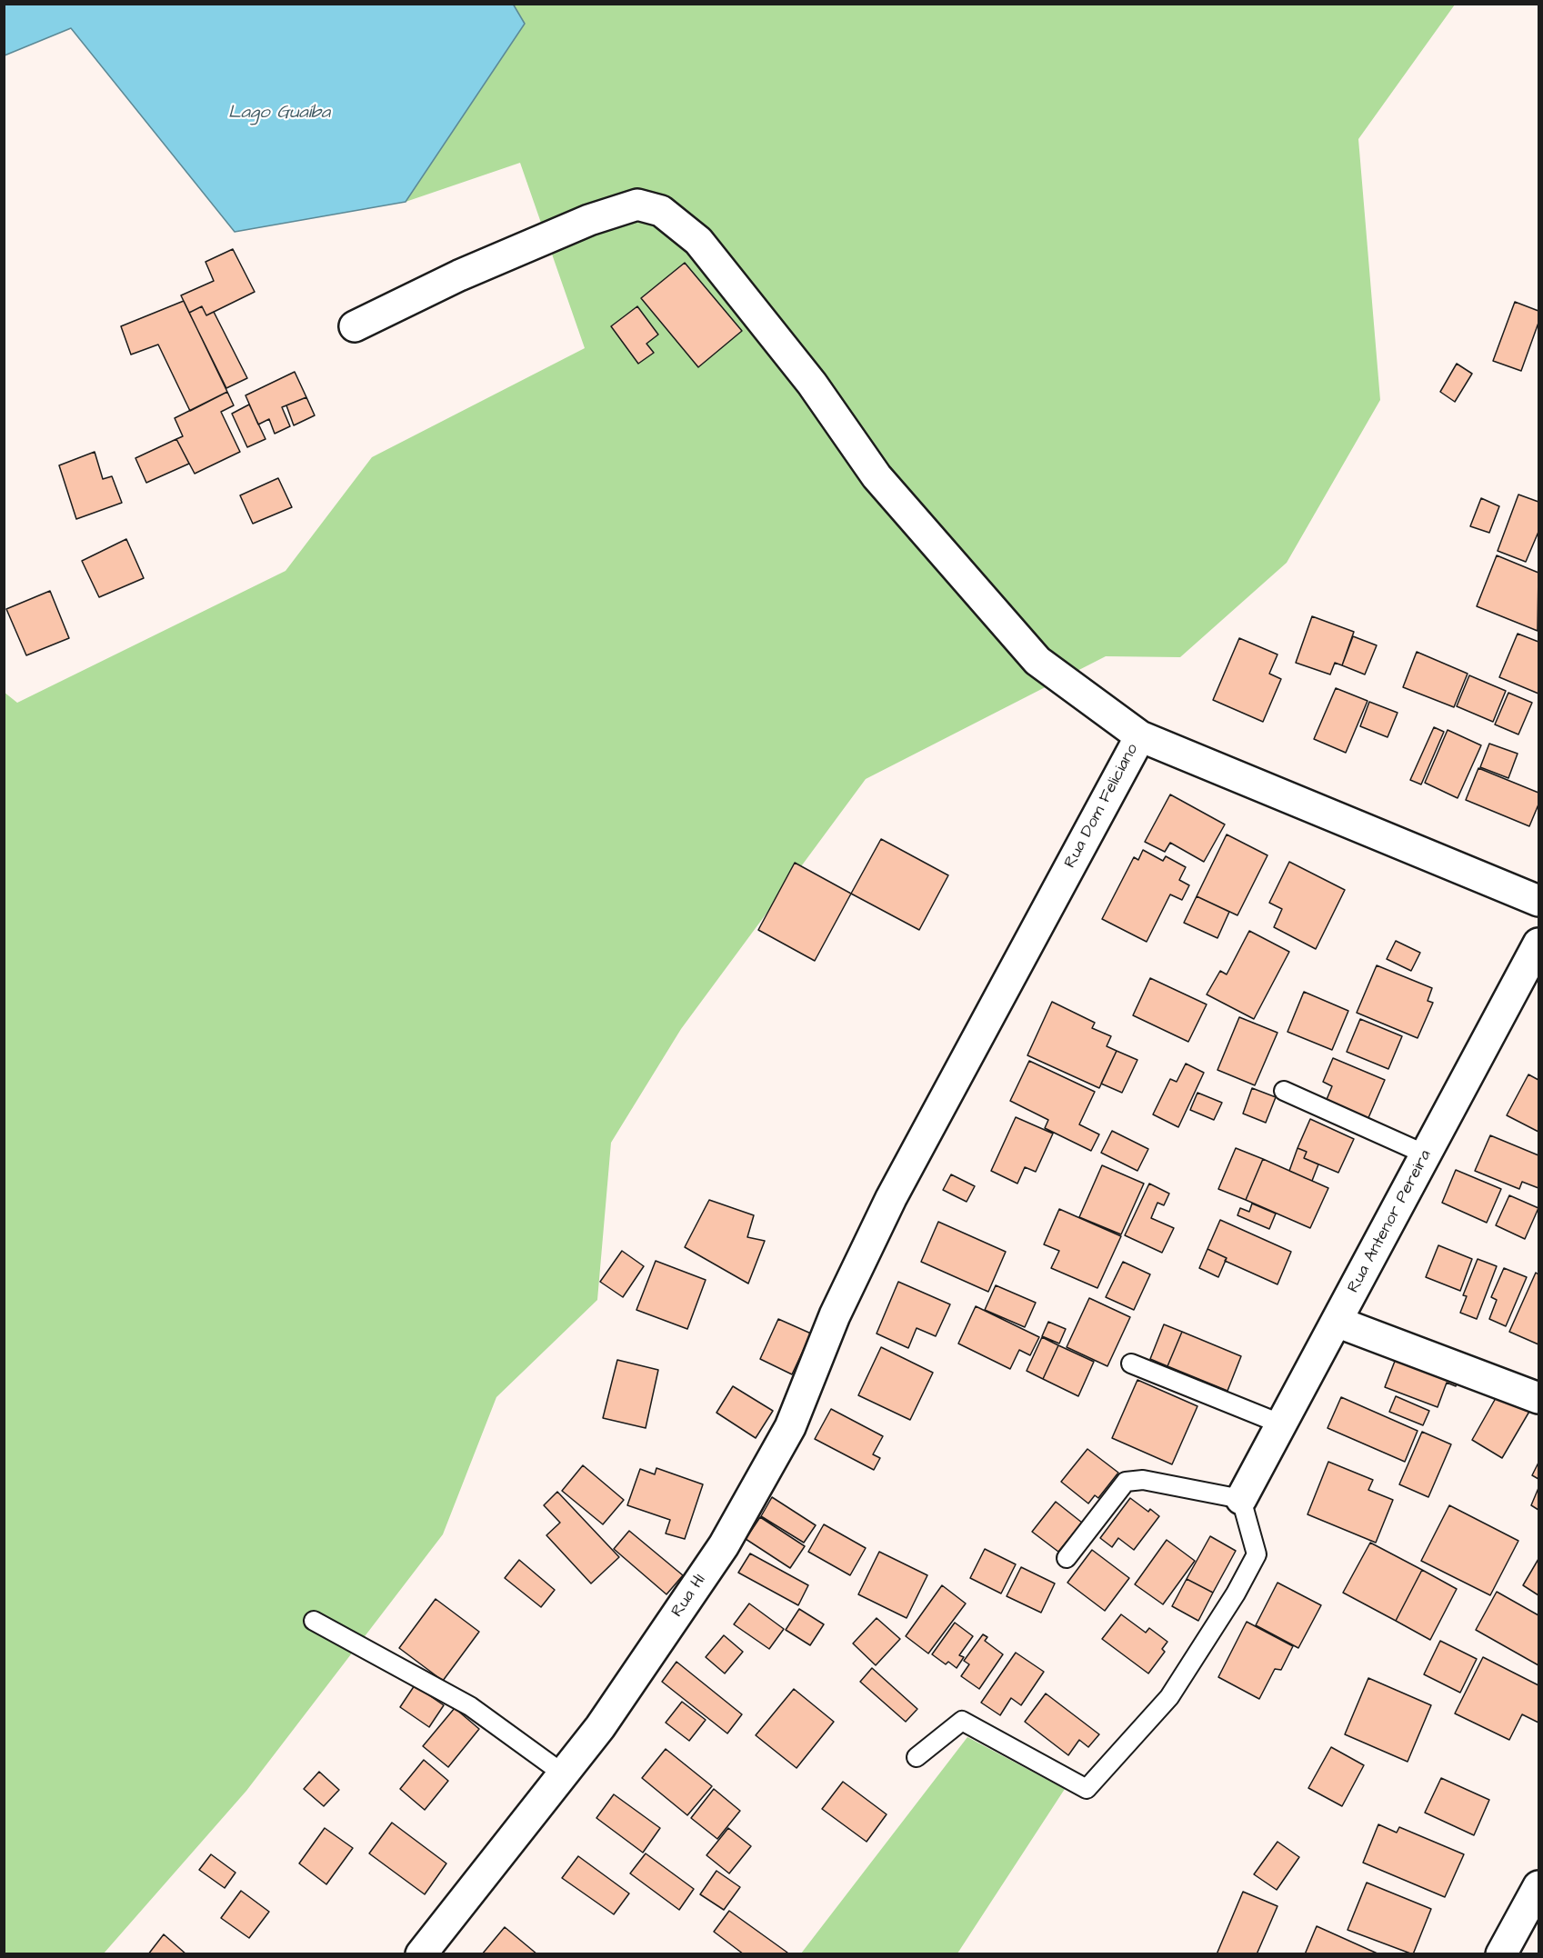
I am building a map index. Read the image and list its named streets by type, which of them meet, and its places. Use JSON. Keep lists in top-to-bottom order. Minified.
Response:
{"streets":{"street":["Rua Dom Feliciano","Rua Antenor Pereira","Rua H1"]},"crossings":[["Rua Dom Feliciano","Rua H1"]],"water":["Lago Guaíba"]}
